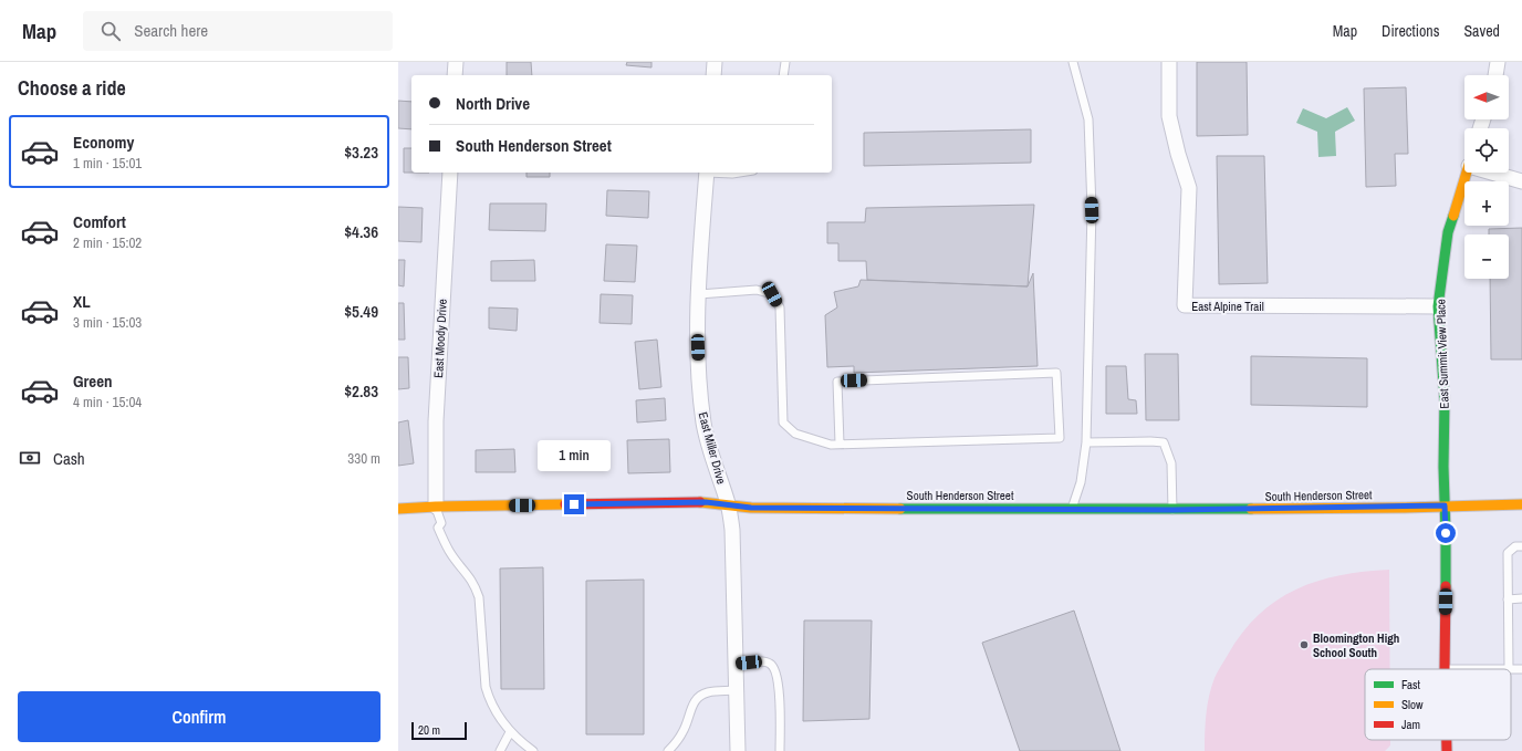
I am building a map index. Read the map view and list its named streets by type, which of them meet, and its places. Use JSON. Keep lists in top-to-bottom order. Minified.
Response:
{"streets":{"street":["East Alpine Trail","East Moody Drive","East Summit View Place","East Miller Drive","South Henderson Street"]},"crossings":[["East Alpine Trail","East Summit View Place"],["East Moody Drive","South Henderson Street"],["East Summit View Place","South Henderson Street"],["East Miller Drive","South Henderson Street"]],"places":["Bloomington High School South"],"legend":["Fast","Slow","Jam"],"scale_bar":"20 m","north":"left","page":{"header":"Map","search":"Search here","nav":["Map","Directions","Saved"],"heading":"Choose a ride","map_buttons":["+","−"],"banner":["North Drive","South Henderson Street"],"list":[{"name":"Economy","note":"1 min · 15:01","value":"$3.23"},{"name":"Comfort","note":"2 min · 15:02","value":"$4.36"},{"name":"XL","note":"3 min · 15:03","value":"$5.49"},{"name":"Green","note":"4 min · 15:04","value":"$2.83"}],"pay":["Cash","330 m"],"bubble":"1 min","buttons":"Confirm","scale":"20 m"}}
